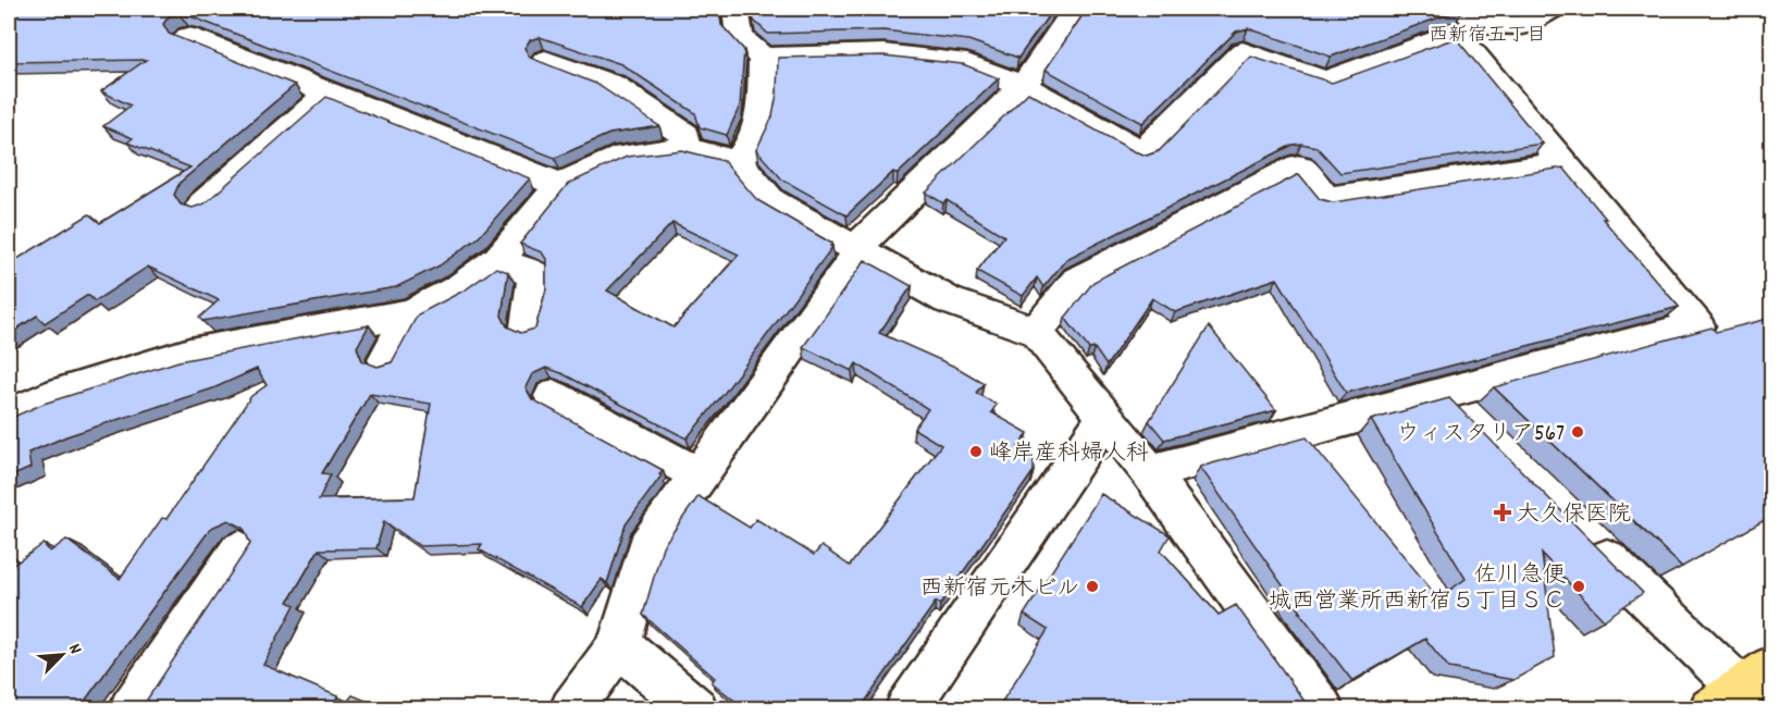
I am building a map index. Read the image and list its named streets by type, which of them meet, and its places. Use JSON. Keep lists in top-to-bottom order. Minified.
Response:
{"districts":["西新宿五丁目"],"places":{"other":["ウィスタリア567","峰岸産科婦人科","西新宿元木ビル","佐川急便 城西営業所西新宿５丁目ＳＣ"],"health":["大久保医院"]},"north":"top right"}
